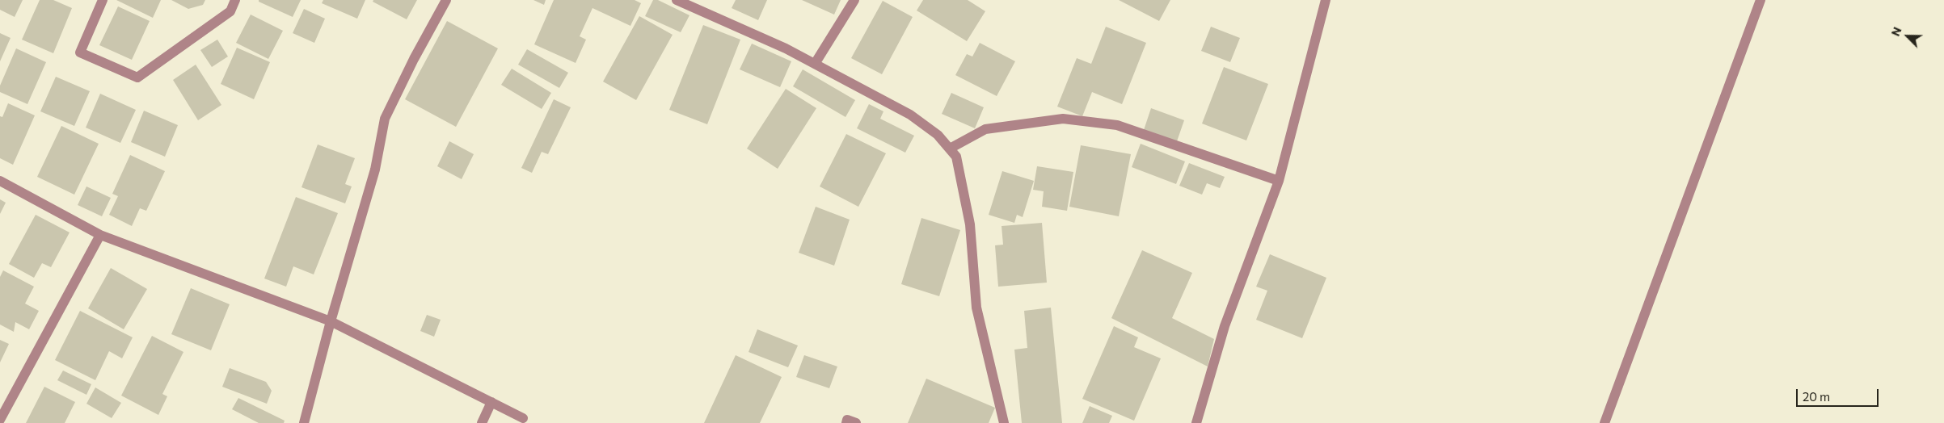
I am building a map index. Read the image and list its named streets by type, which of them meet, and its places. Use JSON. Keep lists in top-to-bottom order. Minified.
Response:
{"scale_bar":"20 m","north":"top left"}
